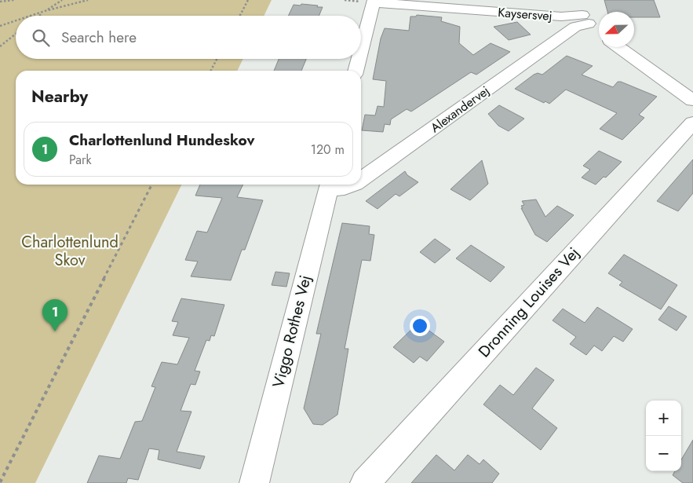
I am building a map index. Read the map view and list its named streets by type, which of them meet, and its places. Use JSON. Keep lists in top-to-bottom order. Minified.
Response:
{"streets":{"street":["Kaysersvej","Alexandervej","Dronning Louises Vej","Viggo Rothes Vej"]},"crossings":[["Kaysersvej","Alexandervej"],["Alexandervej","Viggo Rothes Vej"]],"parks":["Charlottenlund Skov"],"north":"left","page":{"search":"Search here","heading":"Nearby","list":[{"mark":"1","name":"Charlottenlund Hundeskov","note":"Park","value":"120 m"}],"pins":"1","map_buttons":["+","−"]}}
